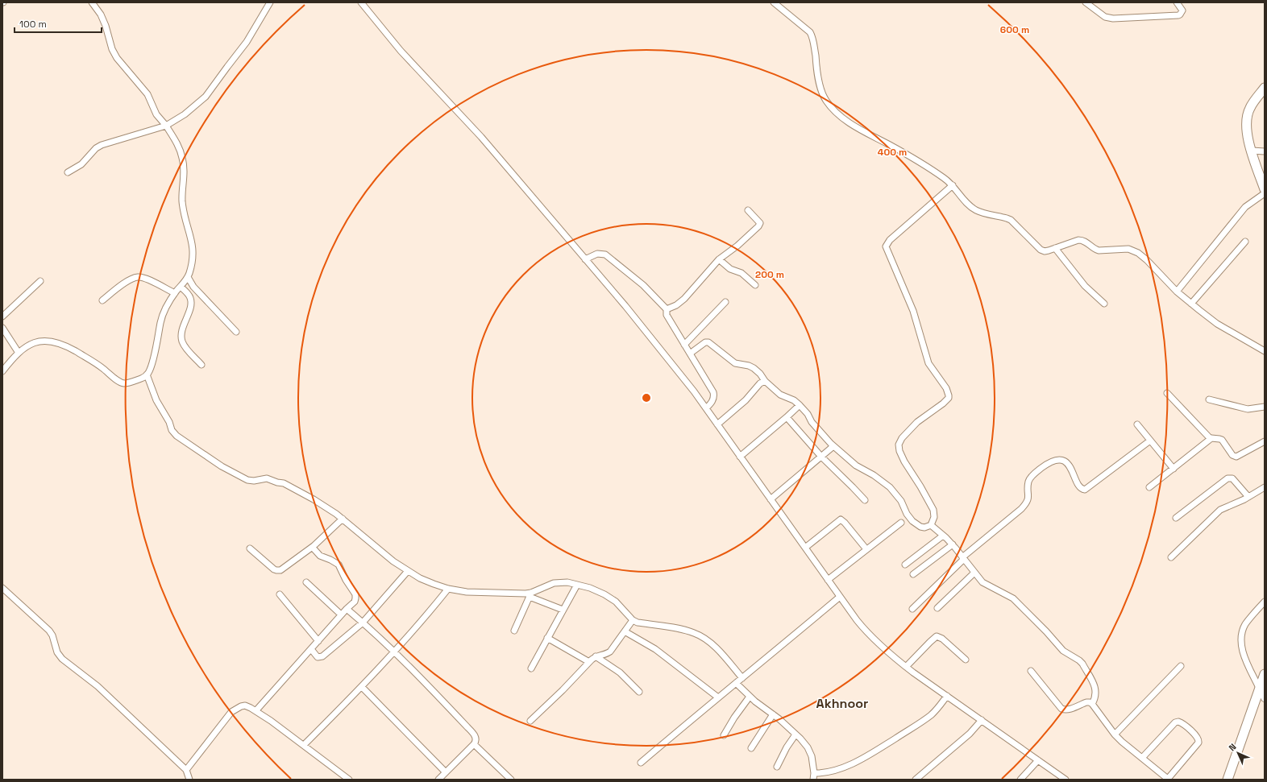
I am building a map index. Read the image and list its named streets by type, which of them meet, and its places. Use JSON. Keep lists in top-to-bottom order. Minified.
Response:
{"districts":["Akhnoor"],"scale_bar":"100 m","north":"top left","rings":["600 m","400 m","200 m"]}
